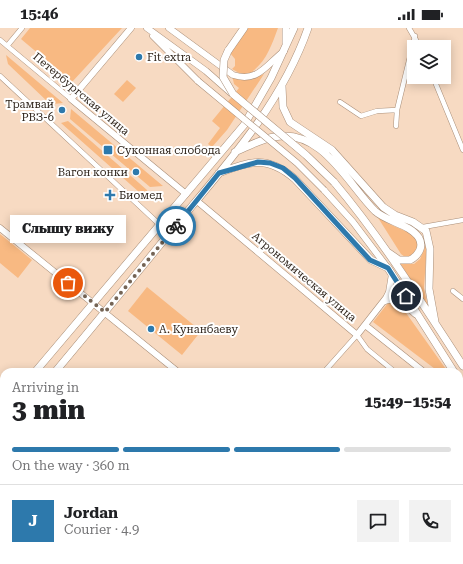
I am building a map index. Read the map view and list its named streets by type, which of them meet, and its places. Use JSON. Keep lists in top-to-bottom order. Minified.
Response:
{"streets":{"street":["Петербургская улица","Агрономическая улица"]},"places":{"other":["Fit extra","Трамвай РВЗ-6","Вагон конки","Слышу вижу","А. Кунанбаеву"],"transit":["Суконная слобода"],"health":["Биомед"]},"page":{"status":"15:46","bubble":"Слышу вижу","heading":["3 min","Arriving in","15:49–15:54"],"panel":["Jordan","Courier · 4.9"],"bar":"On the way · 360 m","round":"J"}}
